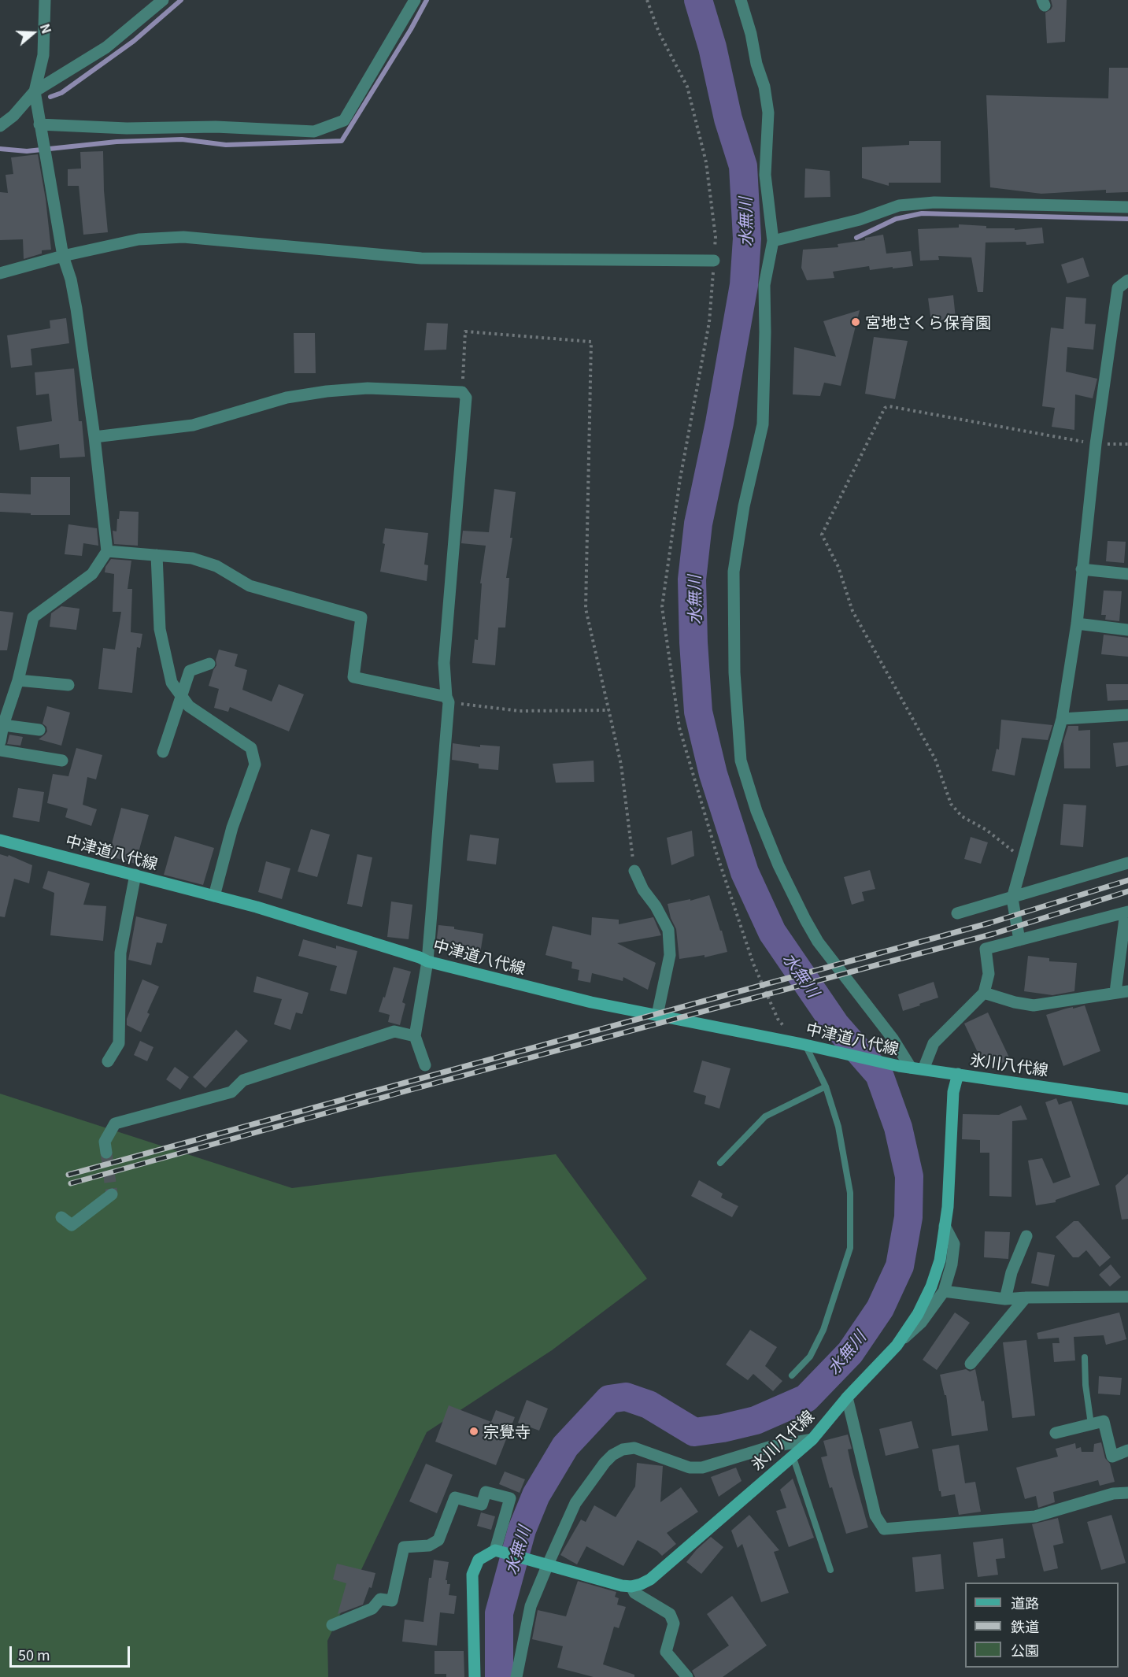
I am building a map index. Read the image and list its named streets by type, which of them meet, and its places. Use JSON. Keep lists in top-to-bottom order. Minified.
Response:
{"streets":{"main road":["中津道八代線","氷川八代線"]},"crossings":[["中津道八代線","氷川八代線"]],"water":["水無川"],"places":["宮地さくら保育園","宗覺寺"],"legend":["道路","鉄道","公園"],"scale_bar":"50 m","north":"right"}
